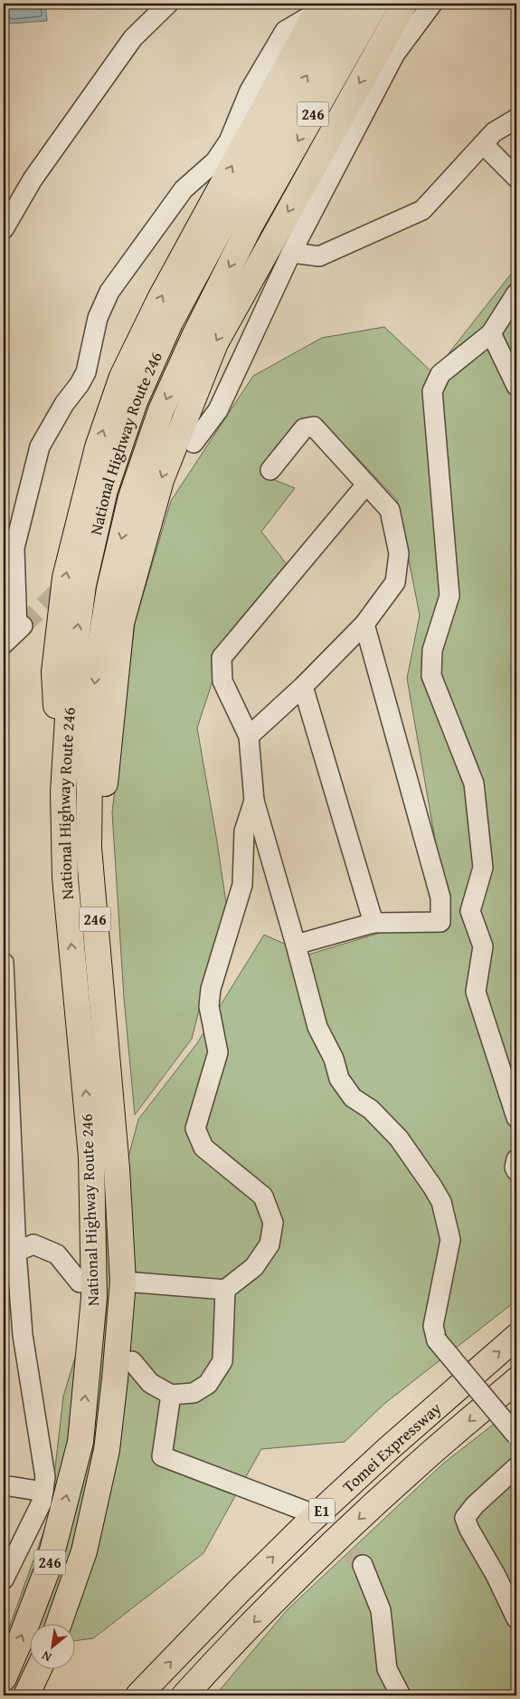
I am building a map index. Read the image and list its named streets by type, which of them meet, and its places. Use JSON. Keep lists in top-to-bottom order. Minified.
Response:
{"streets":{"highway":["246","National Highway Route 246","Tomei Expressway","E1"]},"north":"bottom left"}
